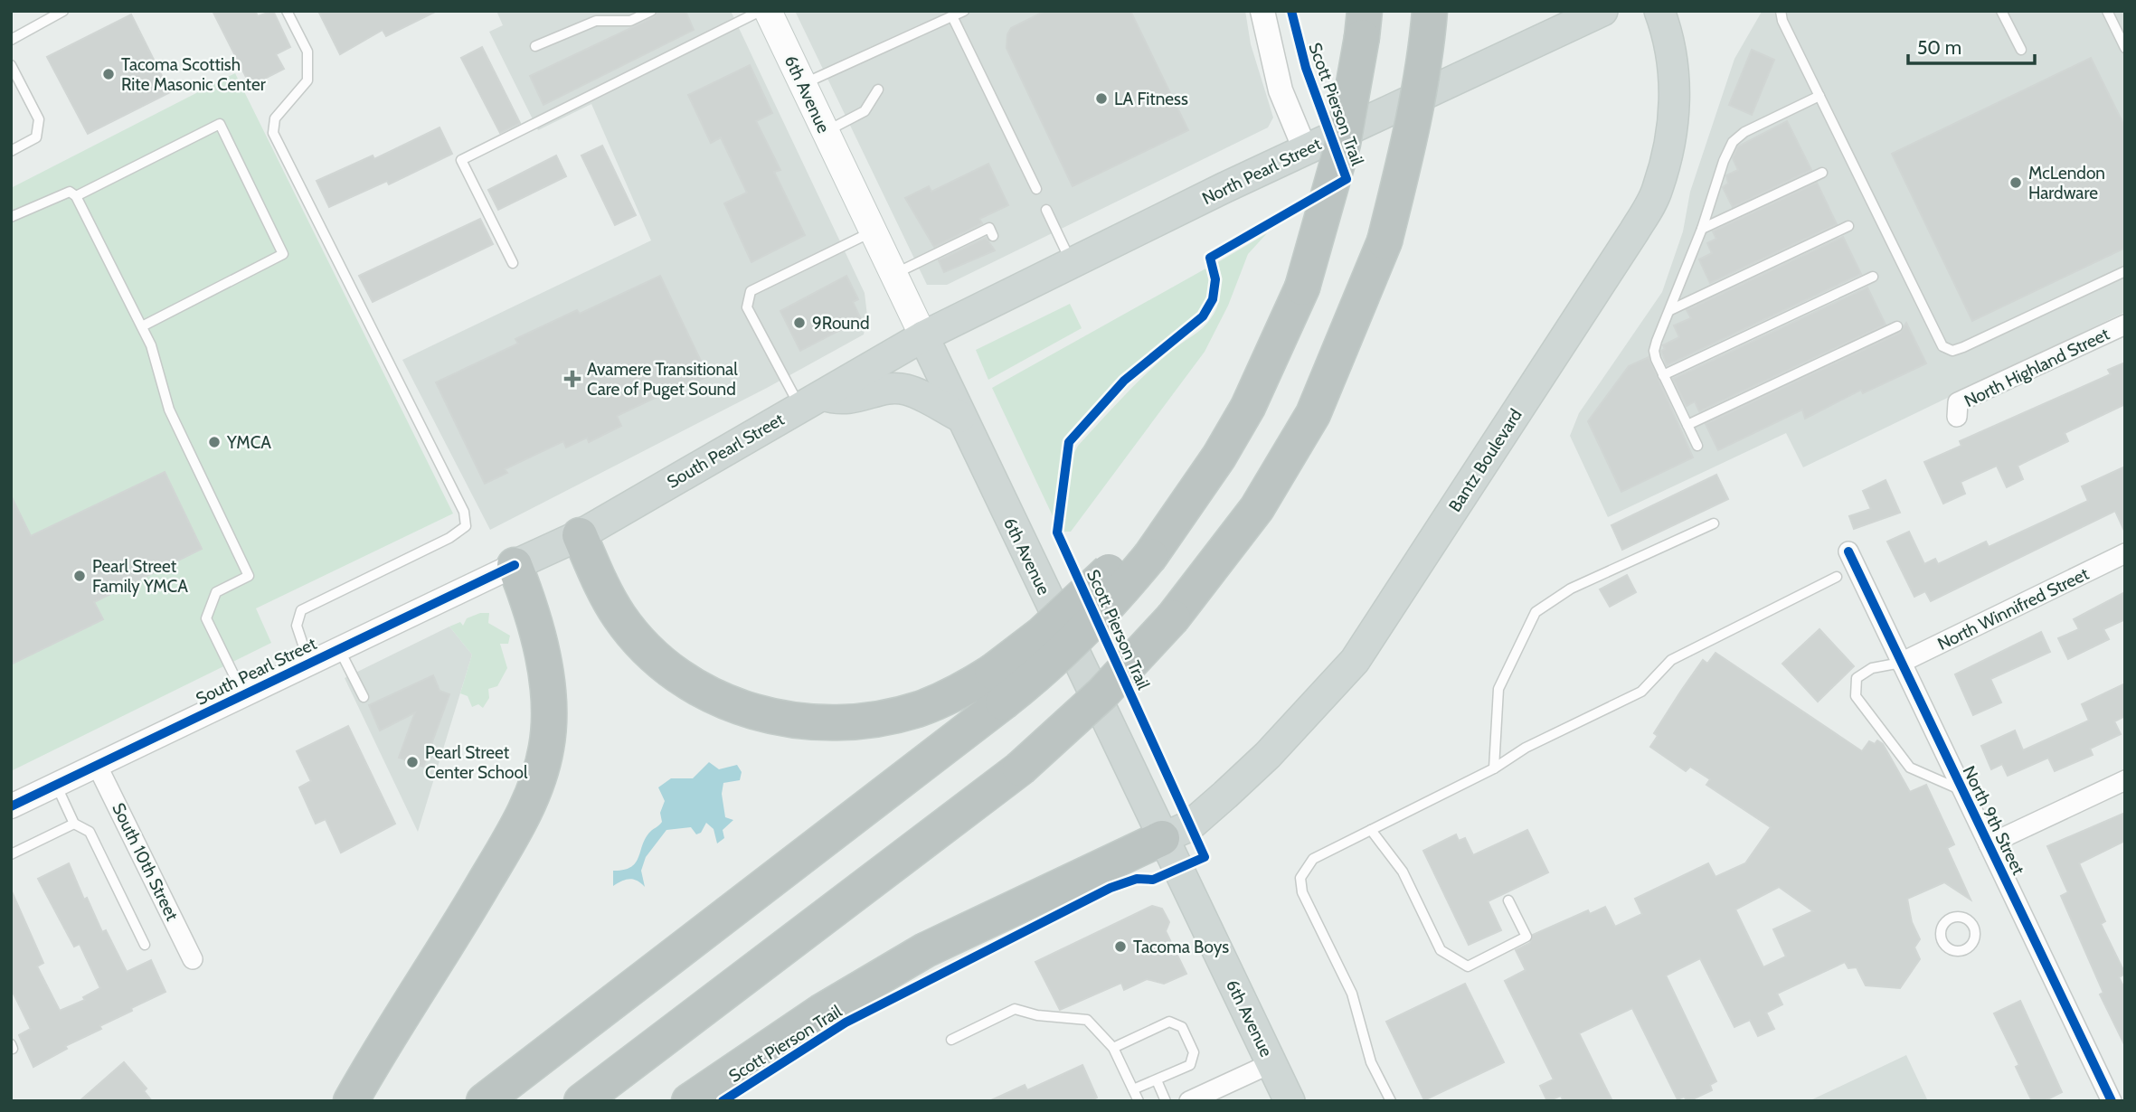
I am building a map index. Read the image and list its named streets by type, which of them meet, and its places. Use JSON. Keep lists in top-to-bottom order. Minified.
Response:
{"streets":{"main road":["6th Avenue","North Pearl Street","South Pearl Street","Bantz Boulevard"],"street":["North Highland Street","North Winnifred Street","North 9th Street","South 10th Street"],"cycle path":["Scott Pierson Trail"]},"crossings":[["6th Avenue","North Pearl Street"],["6th Avenue","South Pearl Street"],["6th Avenue","Bantz Boulevard"],["North Pearl Street","South Pearl Street"],["South Pearl Street","South 10th Street"],["North Winnifred Street","North 9th Street"]],"places":{"other":["Tacoma Scottish Rite Masonic Center","LA Fitness","McLendon Hardware","9Round","YMCA","Pearl Street Family YMCA","Pearl Street Center School","Tacoma Boys"],"health":["Avamere Transitional Care of Puget Sound"]},"scale_bar":"50 m"}
